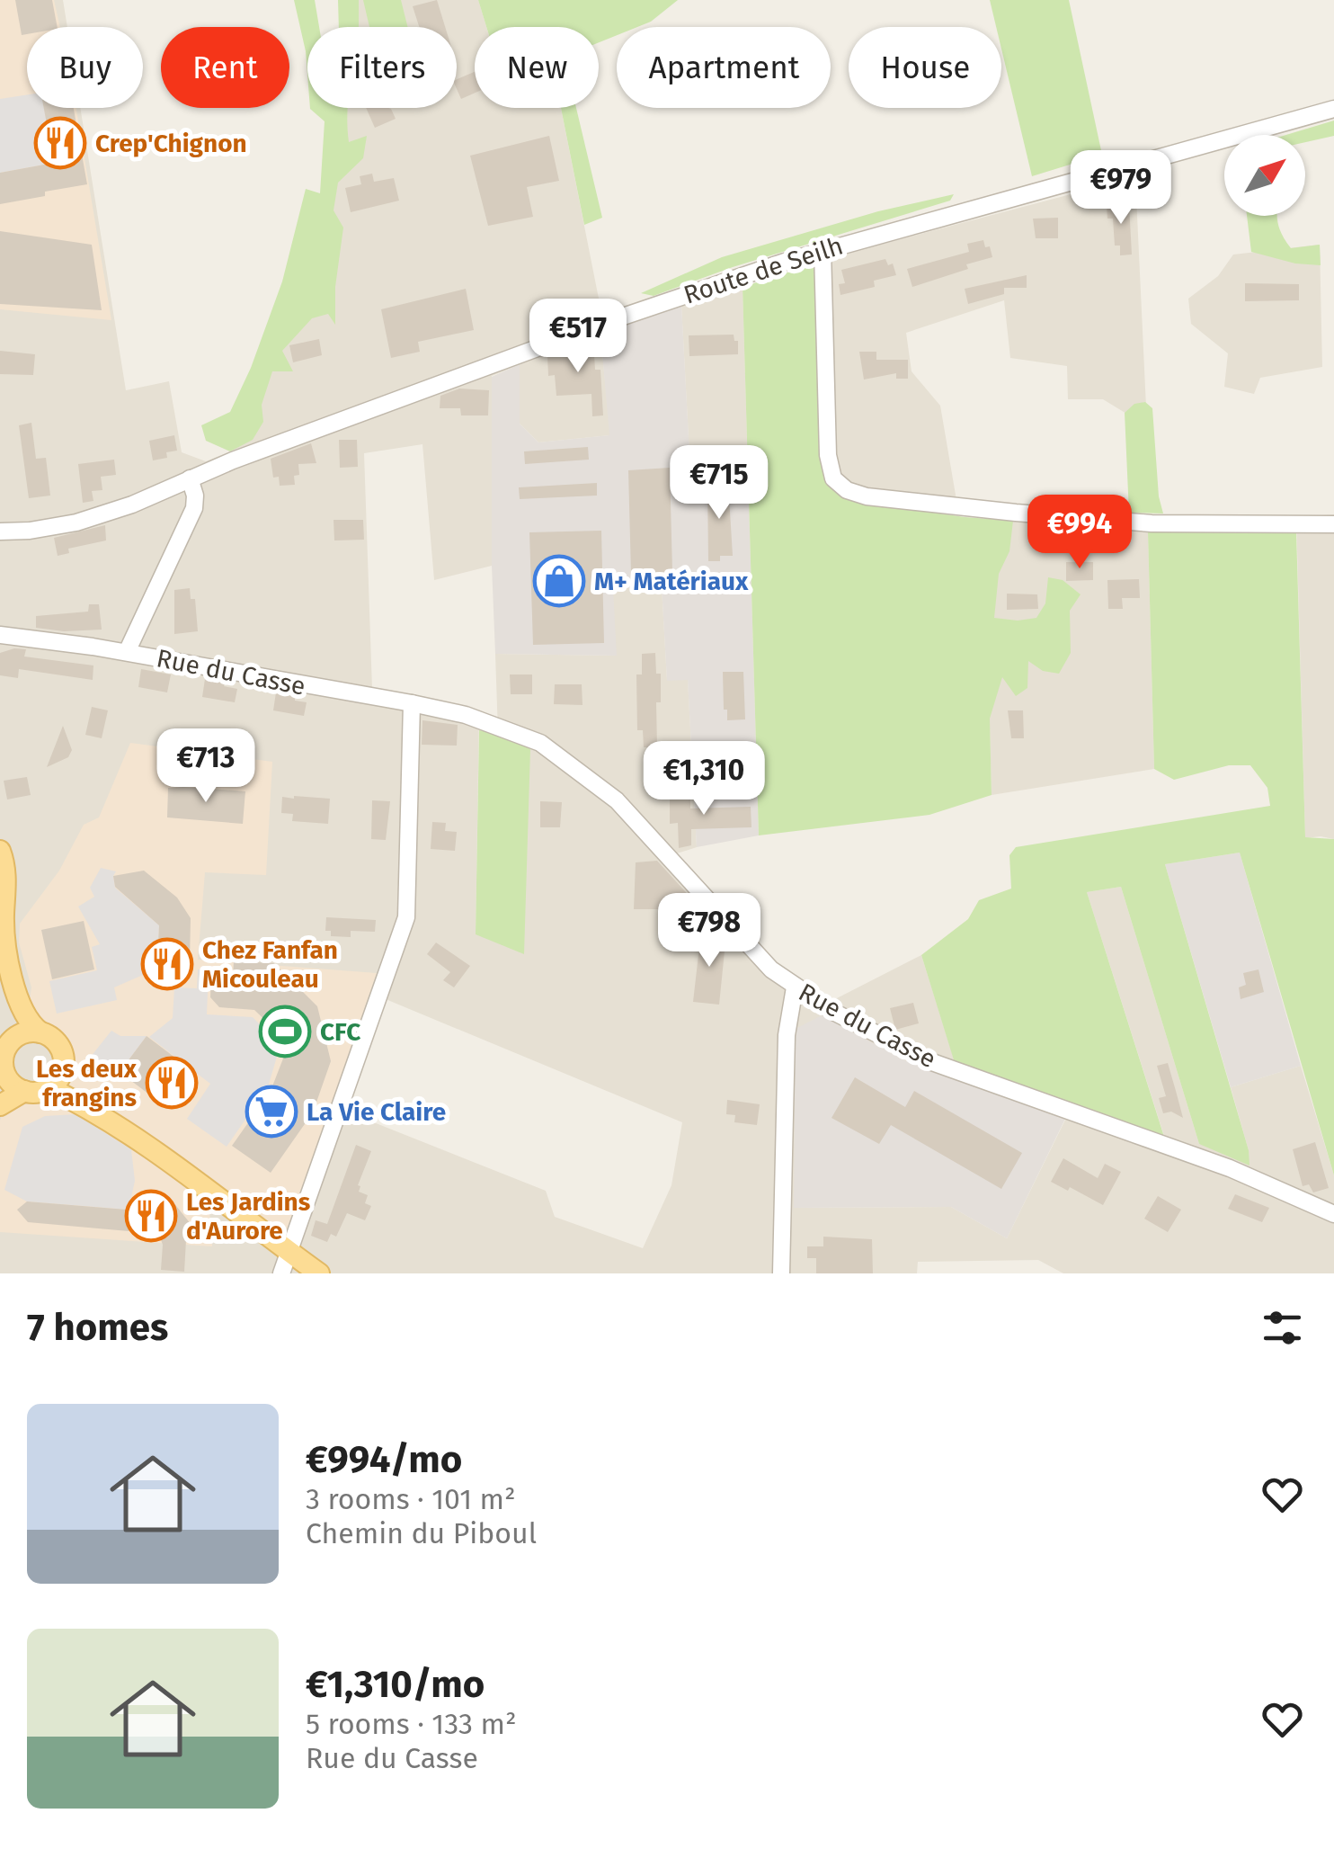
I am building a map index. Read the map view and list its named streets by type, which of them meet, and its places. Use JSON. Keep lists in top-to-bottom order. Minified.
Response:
{"streets":{"street":["Route de Seilh","Rue du Casse"]},"places":{"restaurant":["Crep'Chignon","Chez Fanfan Micouleau","Les deux frangins","Les Jardins d'Aurore"],"shop":["M+ Matériaux"],"sports":["CFC"],"supermarket":["La Vie Claire"]},"north":"top right","page":{"chip":["Buy","Rent","Filters","New","Apartment","House"],"price":["€979","€517","€715","€994","€713","€1,310","€798"],"heading":"7 homes","list":[{"name":"€994/mo","note":"3 rooms · 101 m² · Chemin du Piboul"},{"name":"€1,310/mo","note":"5 rooms · 133 m² · Rue du Casse"}]}}
